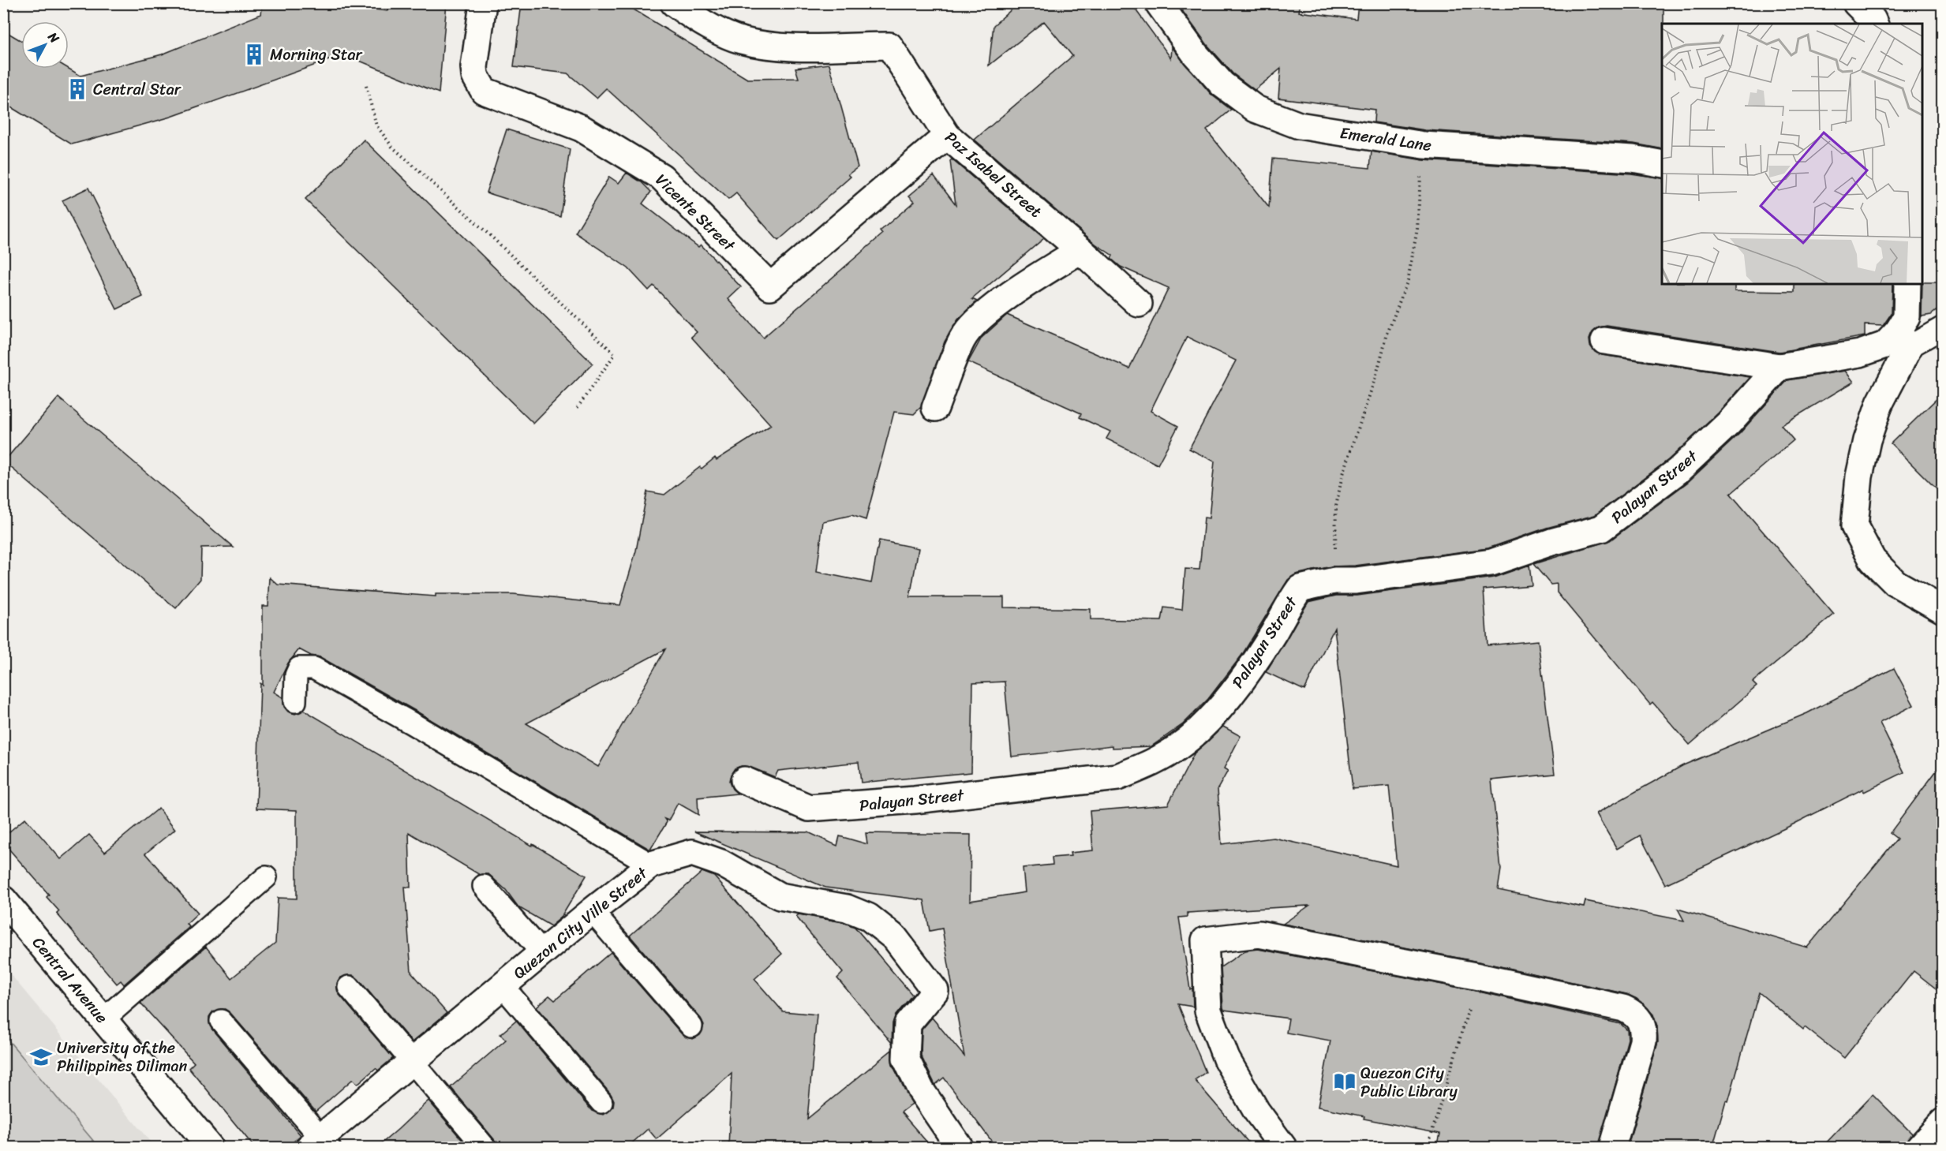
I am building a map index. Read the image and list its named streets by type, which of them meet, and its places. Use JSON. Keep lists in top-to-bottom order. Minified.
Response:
{"streets":{"street":["Emerald Lane","Paz Isabel Street","Vicente Street","Palayan Street","Quezon City Ville Street","Central Avenue"]},"crossings":[["Paz Isabel Street","Vicente Street"]],"places":{"building":["Morning Star","Central Star"],"school or university":["University of the Philippines Diliman"],"library":["Quezon City Public Library"]},"north":"top right"}
